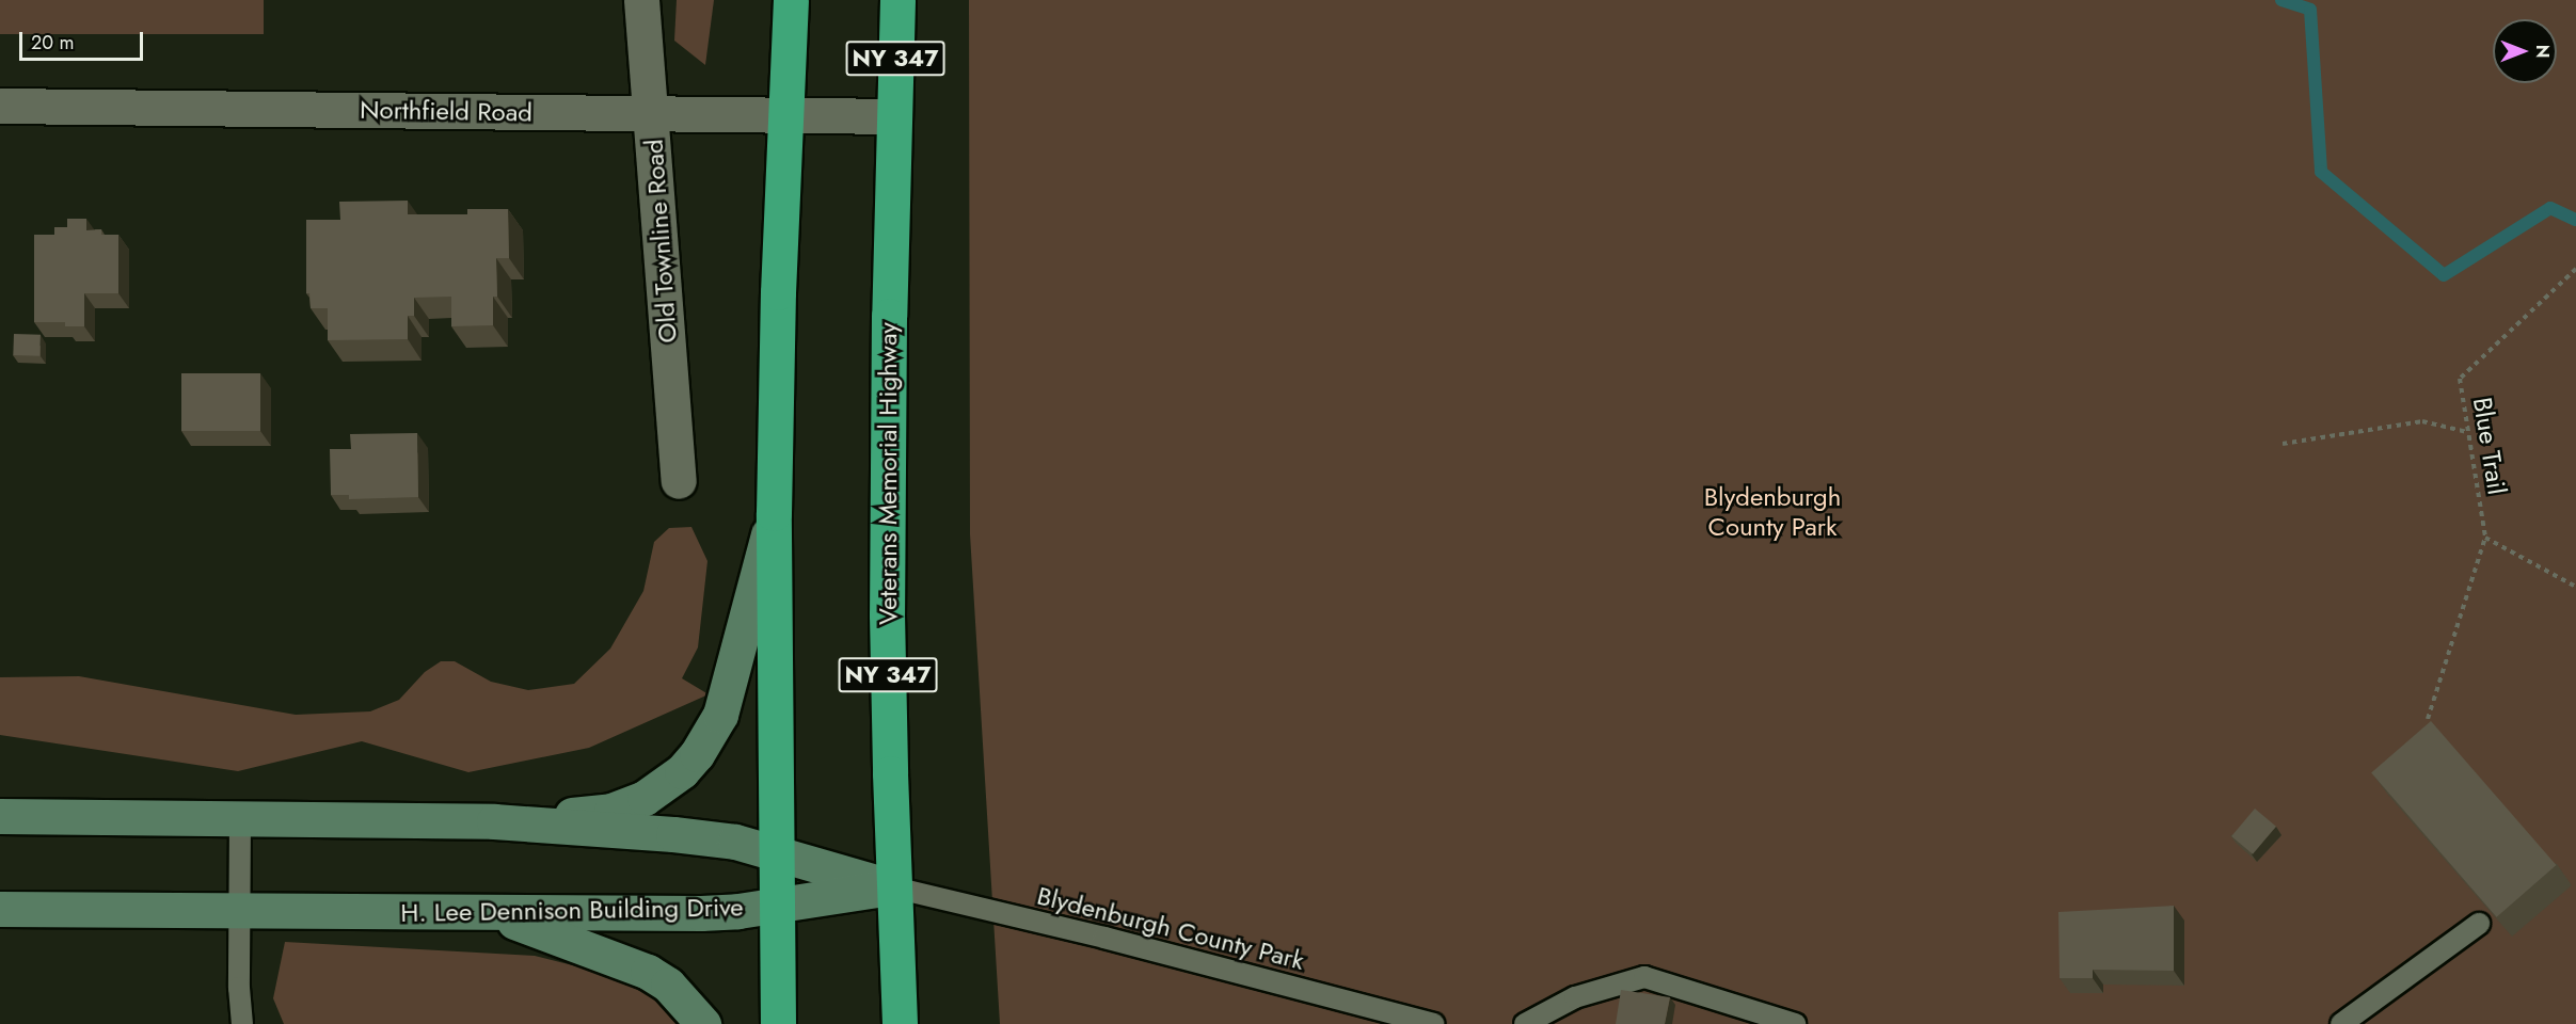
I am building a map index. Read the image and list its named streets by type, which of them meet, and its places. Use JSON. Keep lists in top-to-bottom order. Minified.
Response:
{"streets":{"highway":["NY 347","Veterans Memorial Highway"],"street":["Northfield Road","Old Townline Road","H. Lee Dennison Building Drive"],"lane":["Blydenburgh County Park"],"path":["Blue Trail"]},"crossings":[["Northfield Road","Old Townline Road"],["Northfield Road","Veterans Memorial Highway"],["Veterans Memorial Highway","H. Lee Dennison Building Drive"],["Veterans Memorial Highway","Blydenburgh County Park"],["H. Lee Dennison Building Drive","Blydenburgh County Park"]],"parks":["Blydenburgh County Park"],"scale_bar":"20 m","north":"right"}
